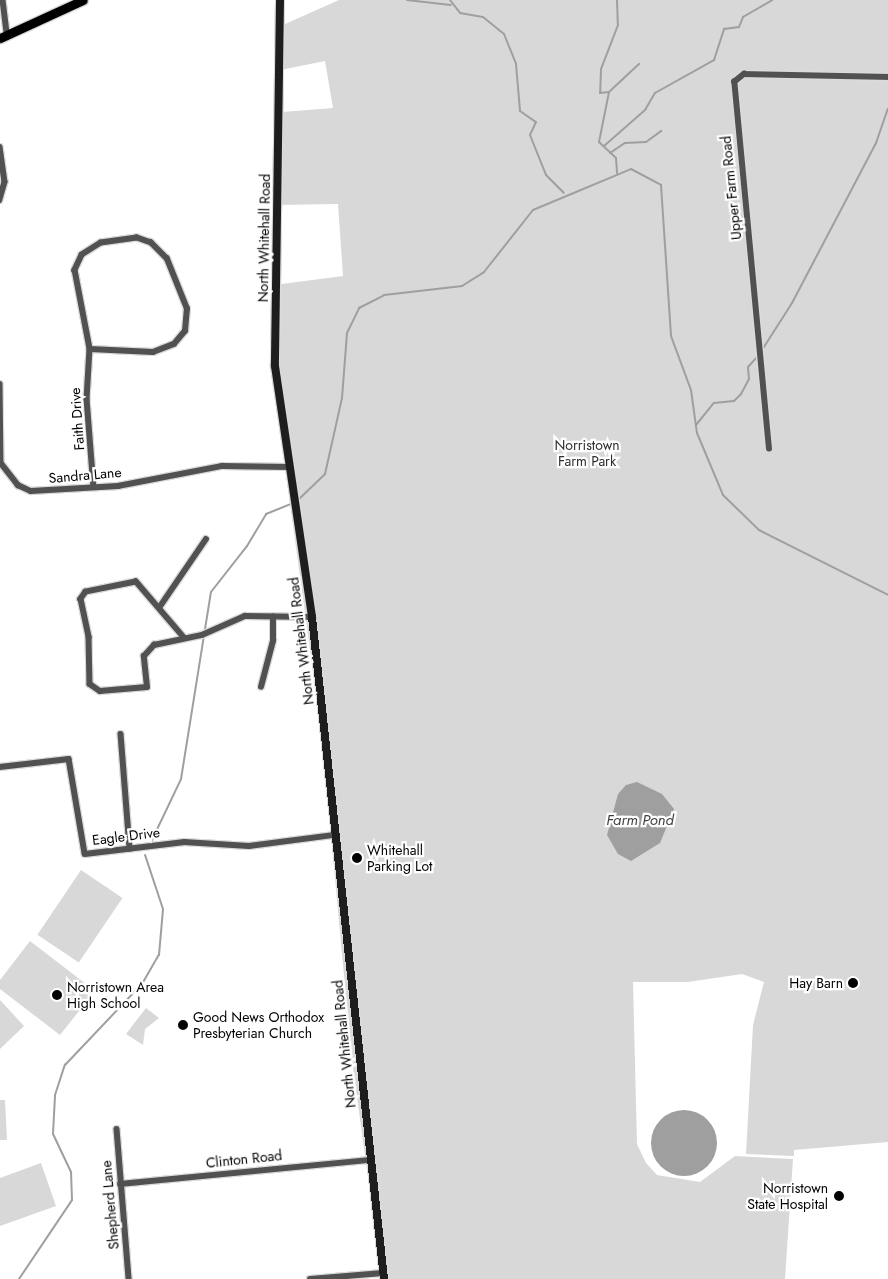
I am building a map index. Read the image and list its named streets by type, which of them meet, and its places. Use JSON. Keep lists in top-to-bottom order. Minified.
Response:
{"streets":{"main road":["North Whitehall Road"],"street":["Upper Farm Road","Faith Drive","Sandra Lane","Eagle Drive","Clinton Road","Shepherd Lane"]},"crossings":[["North Whitehall Road","Sandra Lane"],["North Whitehall Road","Eagle Drive"],["North Whitehall Road","Clinton Road"],["Faith Drive","Sandra Lane"],["Clinton Road","Shepherd Lane"]],"water":["Farm Pond"],"parks":["Norristown Farm Park"],"places":["Whitehall Parking Lot","Hay Barn","Norristown Area High School","Good News Orthodox Presbyterian Church","Norristown State Hospital"]}
